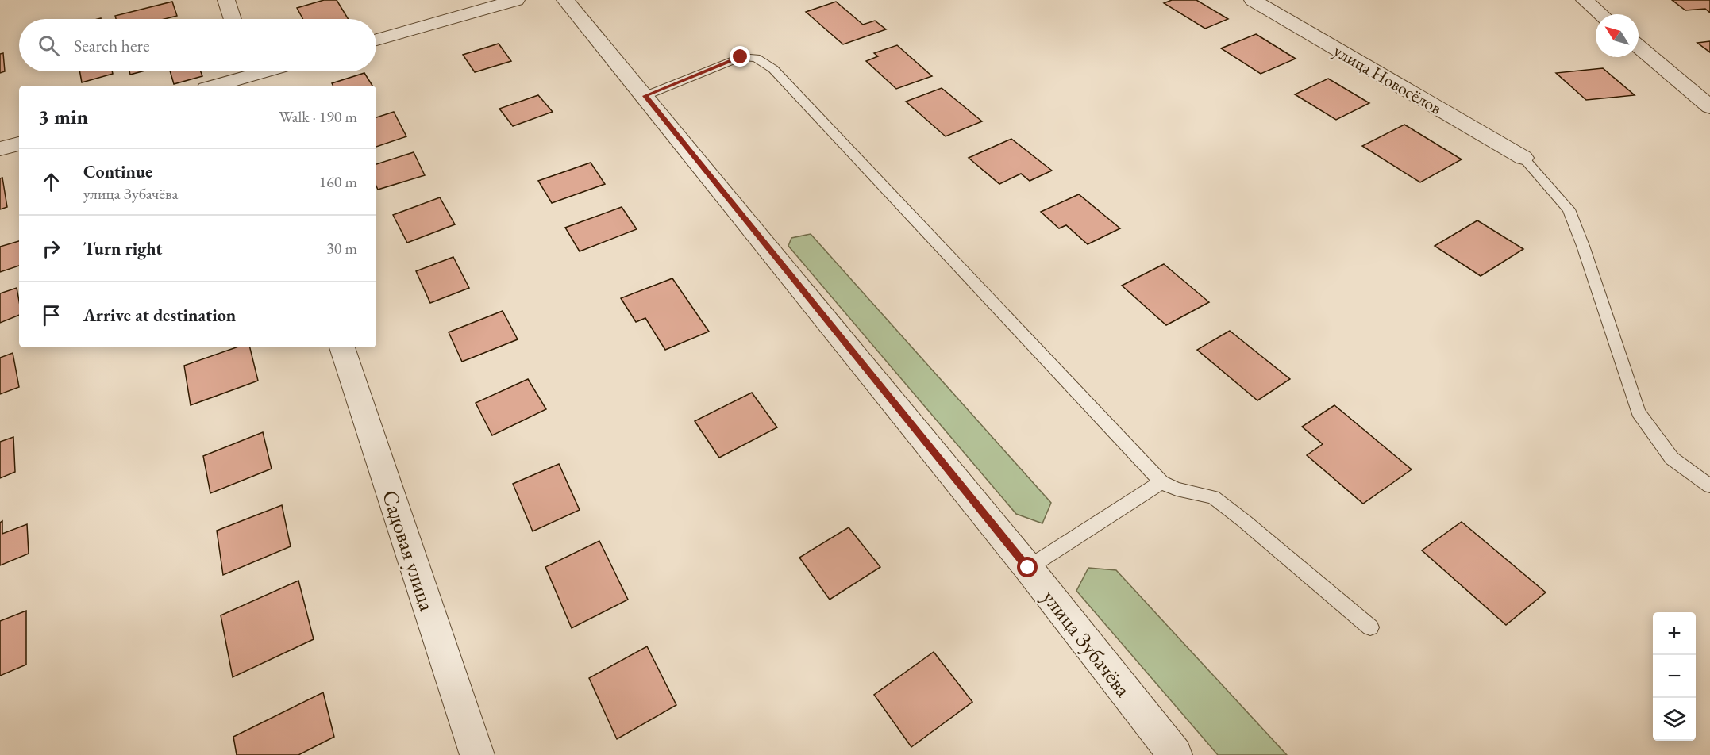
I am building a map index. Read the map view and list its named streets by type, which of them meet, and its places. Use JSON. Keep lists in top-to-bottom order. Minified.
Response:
{"streets":{"street":["улица Новосёлов","Садовая улица","улица Зубачёва"]},"north":"top left","page":{"search":"Search here","heading":["3 min","Walk · 190 m"],"list":[["Continue","улица Зубачёва","160 m"],["Turn right","30 m"],"Arrive at destination"],"map_buttons":["+","−"]}}
